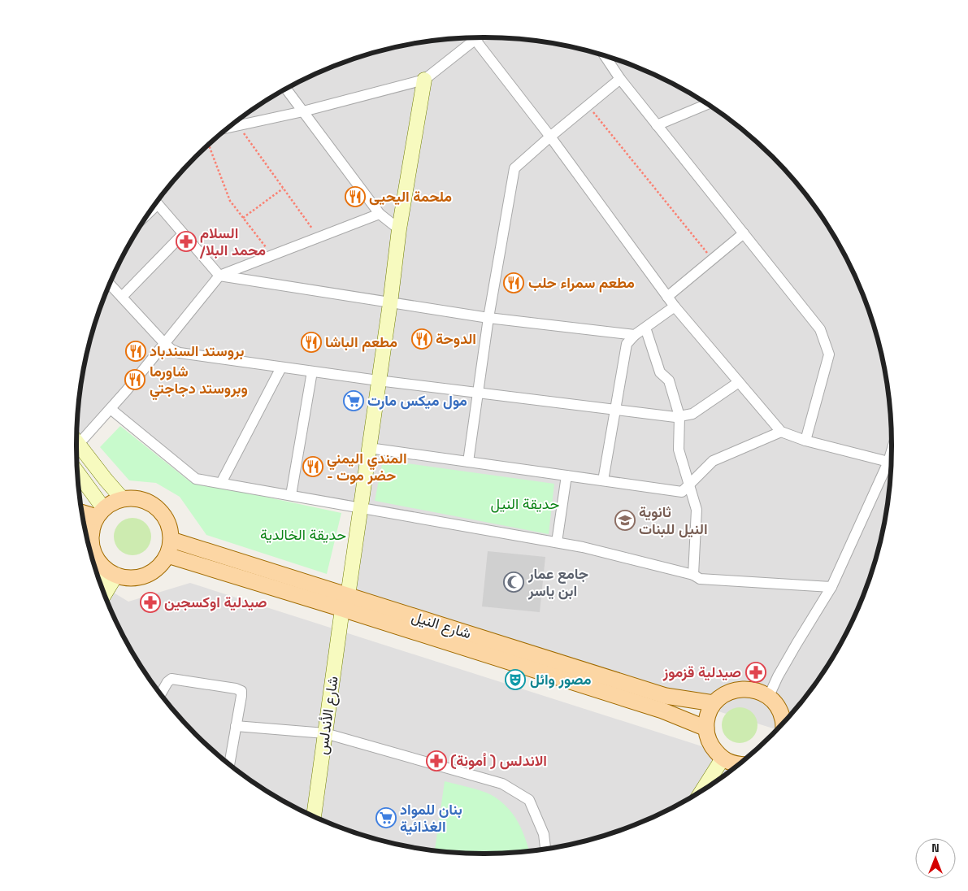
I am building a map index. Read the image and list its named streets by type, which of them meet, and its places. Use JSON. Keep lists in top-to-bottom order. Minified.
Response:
{"streets":{"main road":["شارع النيل"],"street":["شارع الأندلس"]},"crossings":[["شارع النيل","شارع الأندلس"]],"parks":["حديقة النيل","حديقة الخالدية"],"places":{"restaurant":["ملحمة اليحيى","مطعم سمراء حلب","الدوحة","مطعم الباشا","بروستد السندباد","شاورما وبروستد دجاجتي","المندي اليمني - حضر موت"],"pharmacy":["السلام /محمد البلا","صيدلية اوكسجين","صيدلية قزموز","الاندلس ( أمونة)"],"supermarket":["مول ميكس مارت","بنان للمواد الغذائية"],"school or university":["ثانوية النيل للبنات"],"mosque":["جامع عمار ابن ياسر"],"theatre":["مصور وائل"]},"north":"top"}
